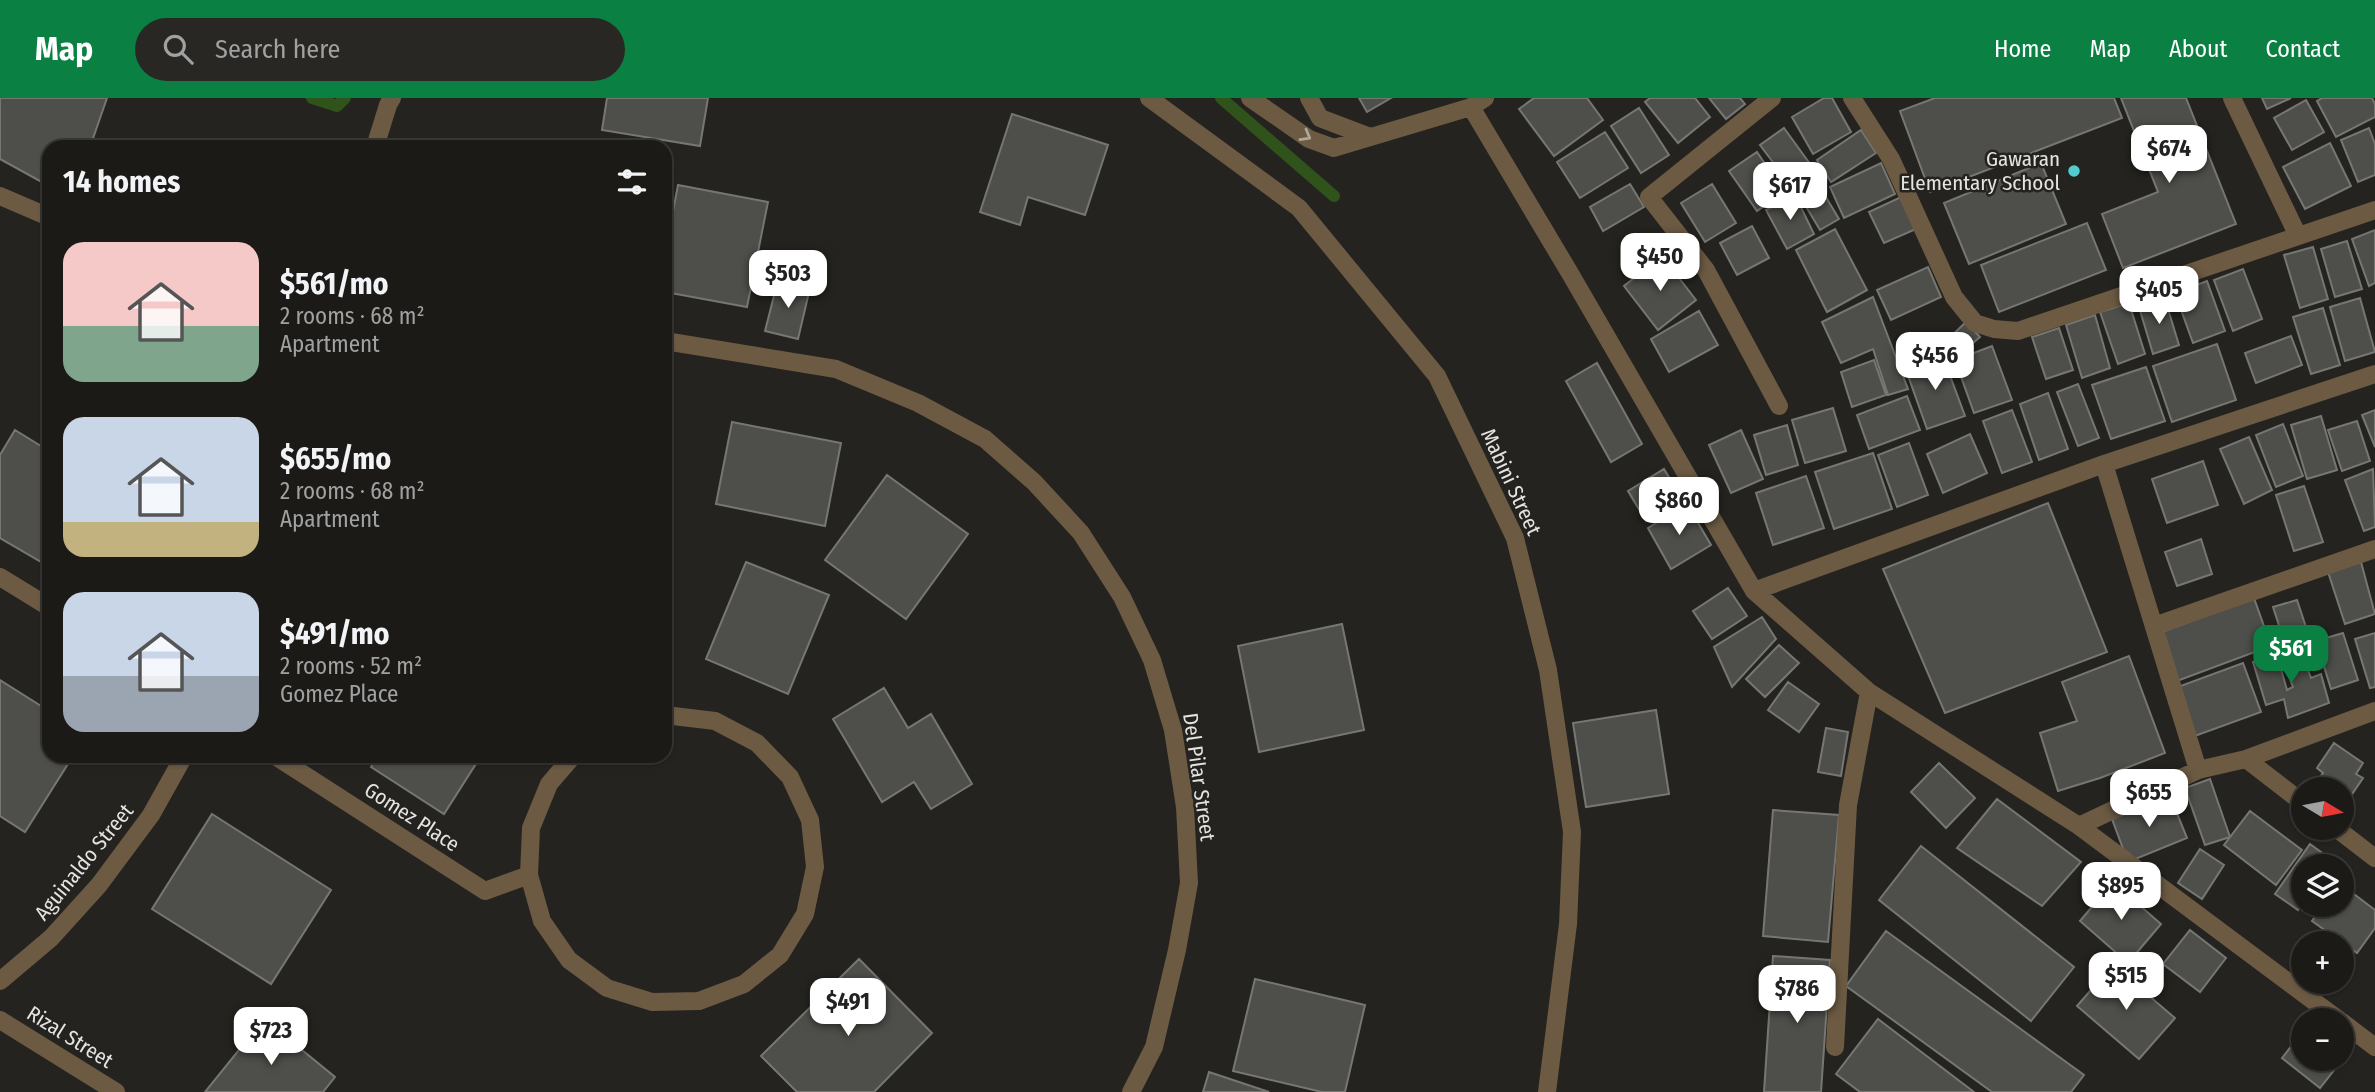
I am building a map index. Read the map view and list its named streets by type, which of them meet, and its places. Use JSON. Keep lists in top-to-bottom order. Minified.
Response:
{"streets":{"street":["Mabini Street","Del Pilar Street","Gomez Place","Aguinaldo Street","Rizal Street"]},"places":["Gawaran Elementary School"],"north":"right","page":{"header":"Map","search":"Search here","nav":["Home","Map","About","Contact"],"price":["$674","$617","$450","$503","$405","$456","$860","$561","$655","$895","$515","$786","$491","$723"],"heading":"14 homes","list":[{"name":"$561/mo","note":"2 rooms · 68 m² · Apartment"},{"name":"$655/mo","note":"2 rooms · 68 m² · Apartment"},{"name":"$491/mo","note":"2 rooms · 52 m² · Gomez Place"}],"map_buttons":["+","−"]}}
